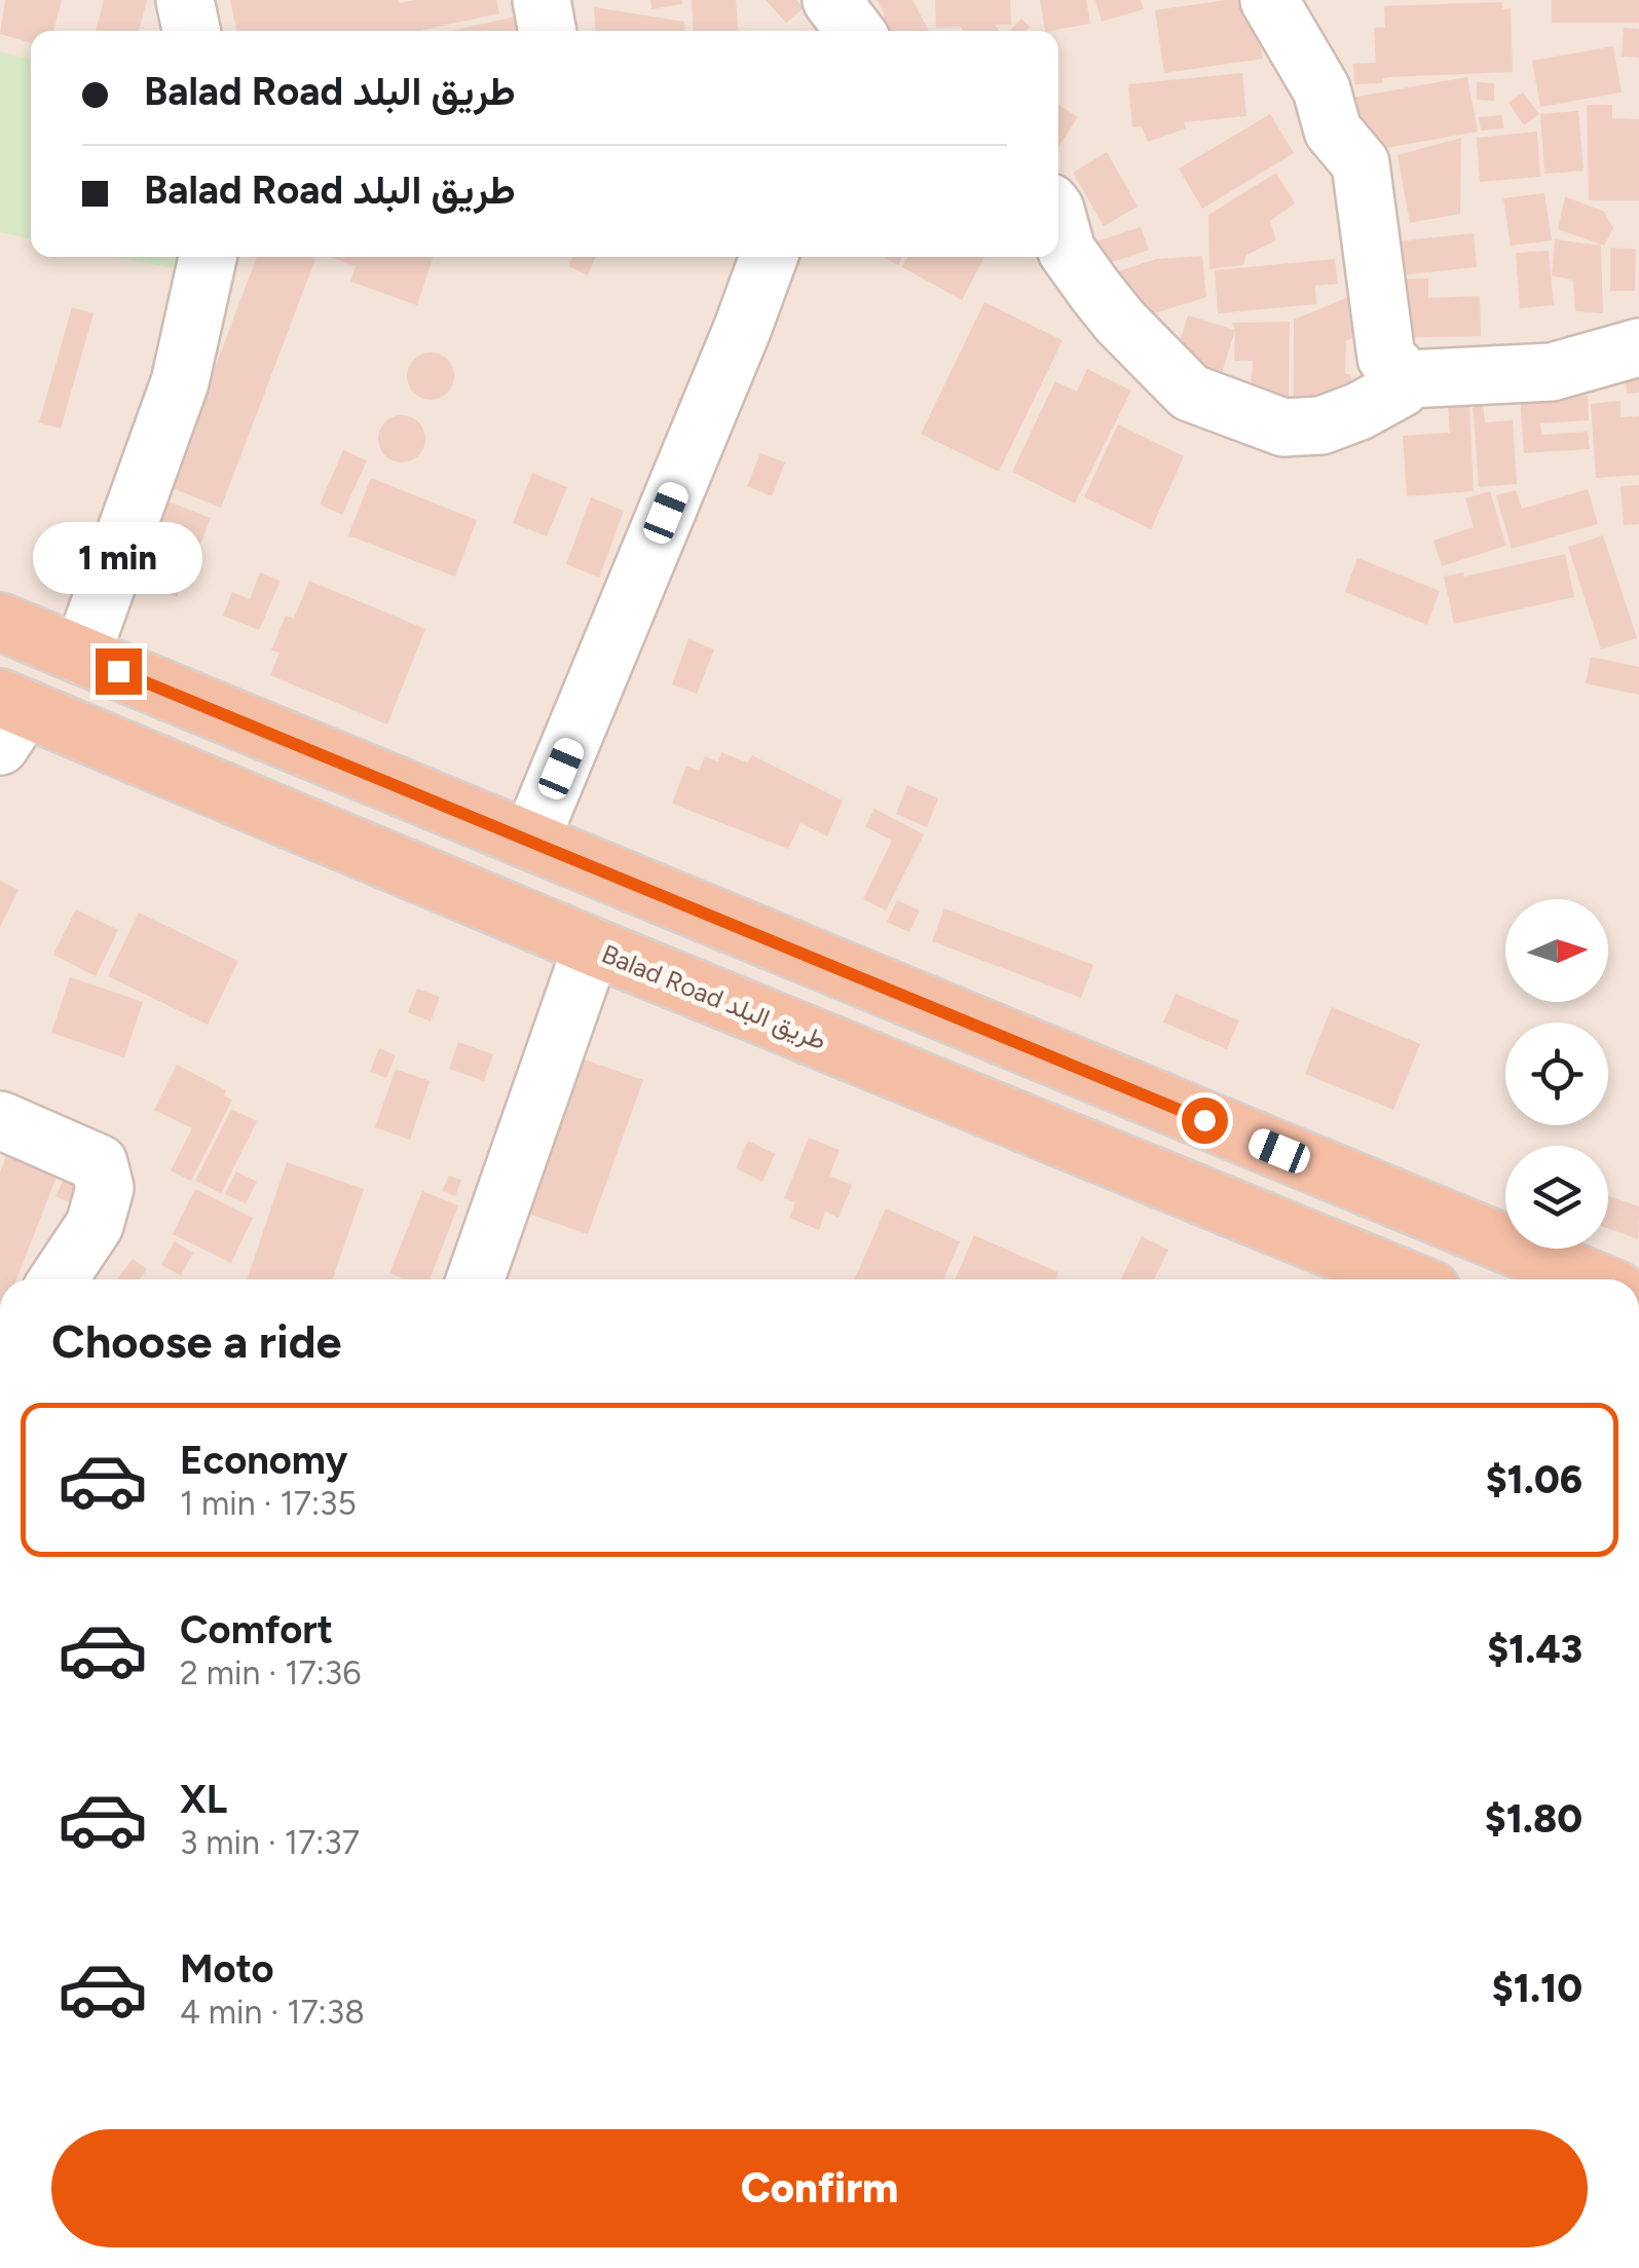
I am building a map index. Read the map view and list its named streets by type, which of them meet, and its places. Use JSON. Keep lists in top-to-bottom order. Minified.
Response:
{"streets":{"highway":["Balad Road طريق البلد"]},"north":"right","page":{"banner":["Balad Road طريق البلد","Balad Road طريق البلد"],"bubble":"1 min","heading":"Choose a ride","list":[{"name":"Economy","note":"1 min · 17:35","value":"$1.06"},{"name":"Comfort","note":"2 min · 17:36","value":"$1.43"},{"name":"XL","note":"3 min · 17:37","value":"$1.80"},{"name":"Moto","note":"4 min · 17:38","value":"$1.10"}],"buttons":"Confirm"}}
